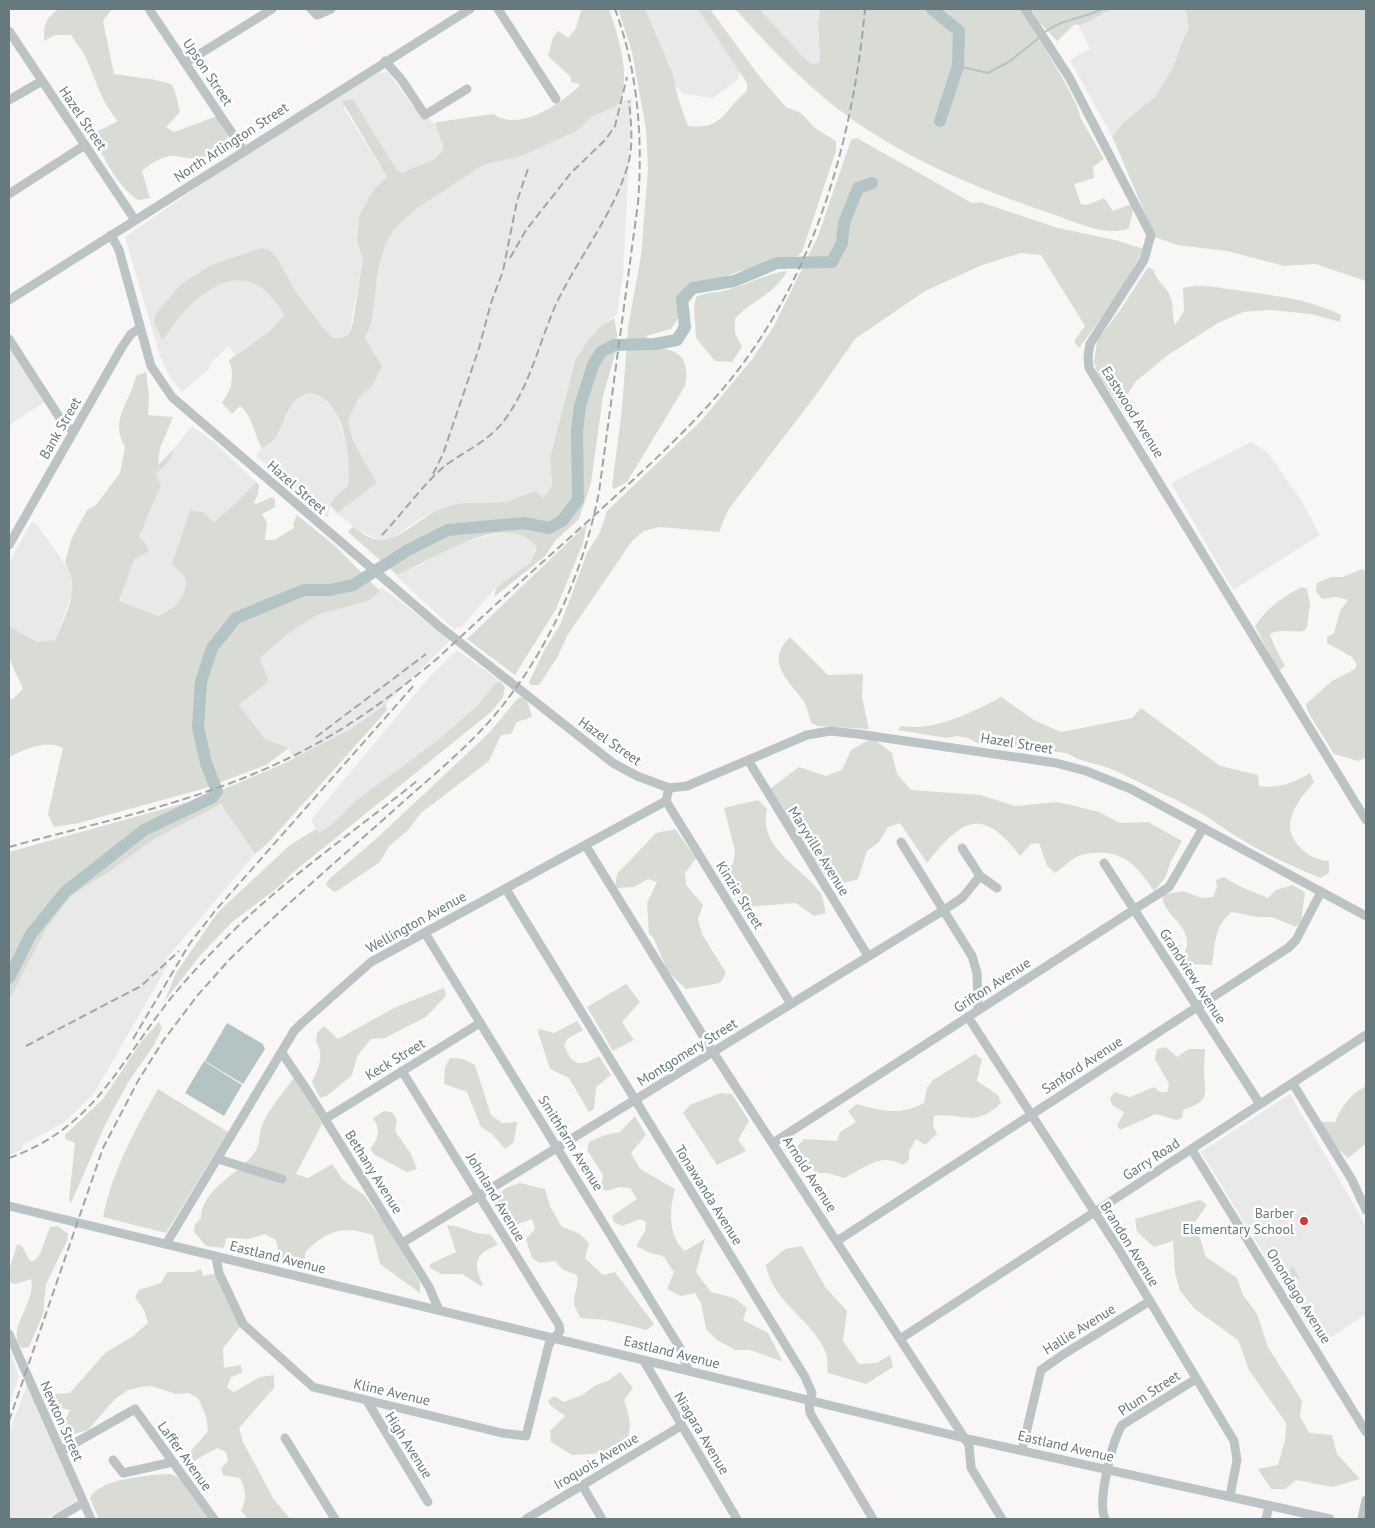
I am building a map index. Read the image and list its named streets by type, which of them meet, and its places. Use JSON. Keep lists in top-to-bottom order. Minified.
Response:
{"streets":{"street":["Upson Street","Hazel Street","North Arlington Street","Eastwood Avenue","Bank Street","Maryville Avenue","Kinzie Street","Wellington Avenue","Grandview Avenue","Grifton Avenue","Montgomery Street","Keck Street","Sanford Avenue","Smithfarm Avenue","Garry Road","Bethany Avenue","Arnold Avenue","Tonawanda Avenue","Johnland Avenue","Brandon Avenue","Eastland Avenue","Onondago Avenue","Hallie Avenue","Kline Avenue","Plum Street","Newton Street","Niagara Avenue","High Avenue","Laffer Avenue","Iroquois Avenue"]},"crossings":[["Upson Street","North Arlington Street"],["Hazel Street","North Arlington Street"],["Hazel Street","Bank Street"],["Hazel Street","Maryville Avenue"],["Hazel Street","Grifton Avenue"],["Hazel Street","Sanford Avenue"],["Maryville Avenue","Montgomery Street"],["Kinzie Street","Wellington Avenue"],["Kinzie Street","Montgomery Street"],["Wellington Avenue","Smithfarm Avenue"],["Wellington Avenue","Bethany Avenue"],["Wellington Avenue","Arnold Avenue"],["Wellington Avenue","Tonawanda Avenue"],["Wellington Avenue","Eastland Avenue"],["Grandview Avenue","Grifton Avenue"],["Grandview Avenue","Sanford Avenue"],["Grandview Avenue","Garry Road"],["Grifton Avenue","Arnold Avenue"],["Grifton Avenue","Brandon Avenue"],["Montgomery Street","Smithfarm Avenue"],["Montgomery Street","Bethany Avenue"],["Montgomery Street","Arnold Avenue"],["Montgomery Street","Tonawanda Avenue"],["Montgomery Street","Johnland Avenue"],["Keck Street","Smithfarm Avenue"],["Keck Street","Bethany Avenue"],["Keck Street","Johnland Avenue"],["Sanford Avenue","Arnold Avenue"],["Sanford Avenue","Brandon Avenue"],["Smithfarm Avenue","Eastland Avenue"],["Garry Road","Arnold Avenue"],["Garry Road","Brandon Avenue"],["Garry Road","Onondago Avenue"],["Bethany Avenue","Eastland Avenue"],["Arnold Avenue","Eastland Avenue"],["Tonawanda Avenue","Eastland Avenue"],["Johnland Avenue","Eastland Avenue"],["Johnland Avenue","Kline Avenue"],["Brandon Avenue","Eastland Avenue"],["Brandon Avenue","Hallie Avenue"],["Brandon Avenue","Plum Street"],["Eastland Avenue","Hallie Avenue"],["Eastland Avenue","Kline Avenue"],["Eastland Avenue","Plum Street"],["Eastland Avenue","Niagara Avenue"],["Kline Avenue","High Avenue"],["Newton Street","Laffer Avenue"],["Niagara Avenue","Iroquois Avenue"]],"places":["Barber Elementary School"]}
